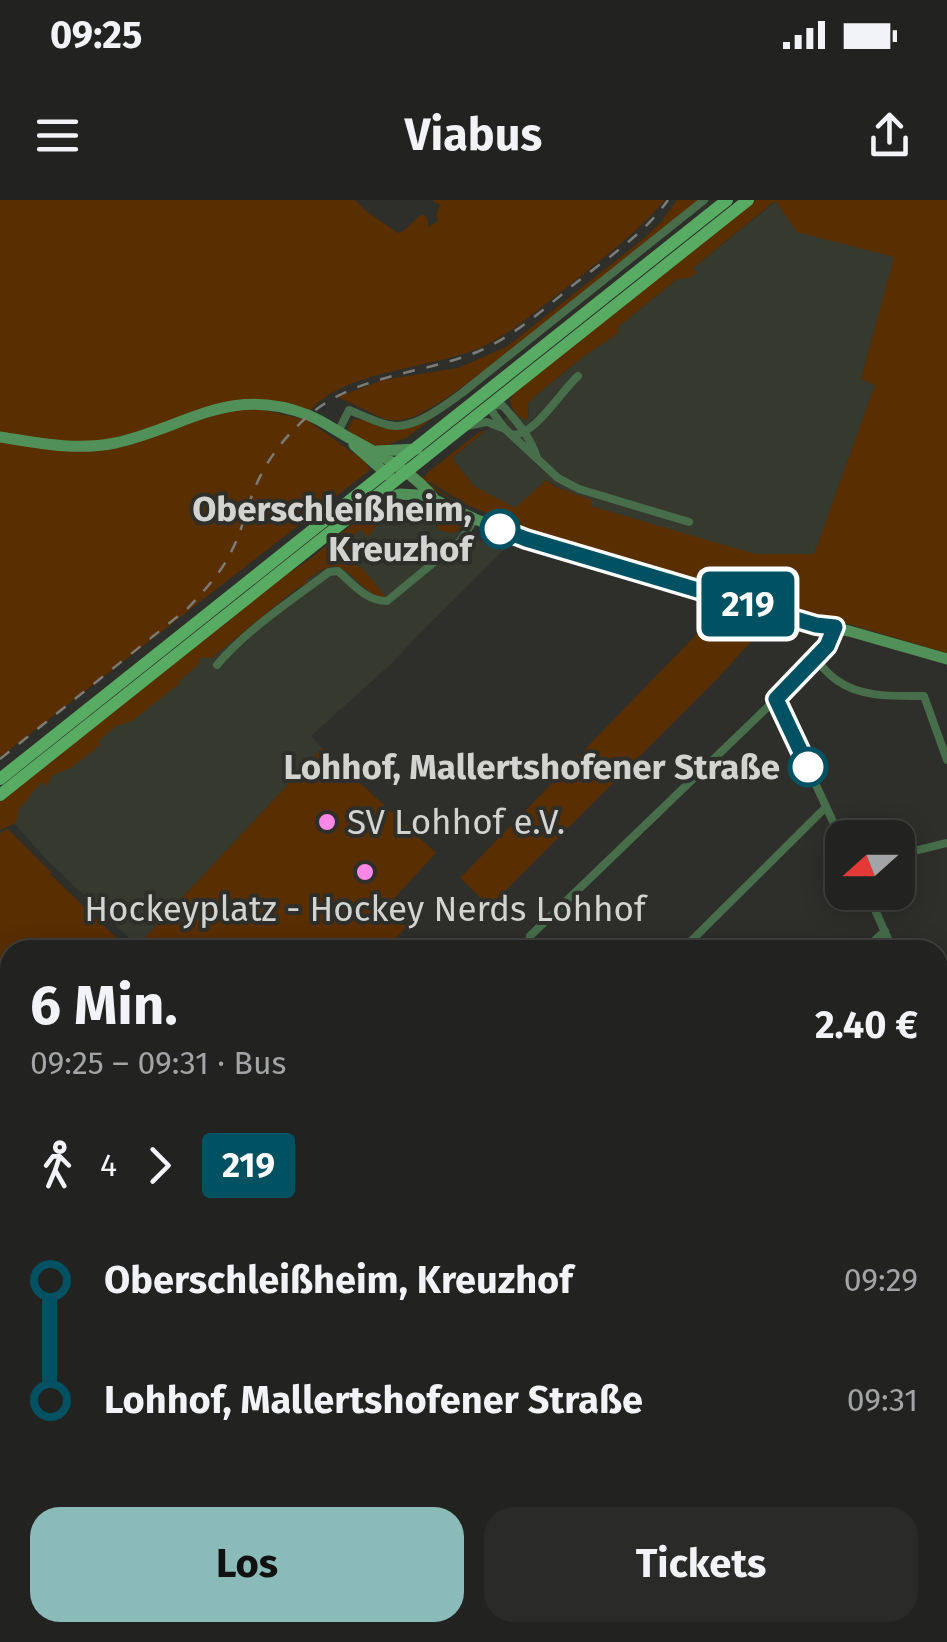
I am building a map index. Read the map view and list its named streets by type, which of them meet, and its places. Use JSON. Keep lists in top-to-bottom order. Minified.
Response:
{"places":["Oberschleißheim, Kreuzhof","Lohhof, Mallertshofener Straße","SV Lohhof e.V.","Hockeyplatz - Hockey Nerds Lohhof"],"lines":["bus line 219"],"north":"left","page":{"status":"09:25","header":"Viabus","on_map":"219","heading":["6 Min.","09:25 – 09:31 · Bus","2.40 €"],"legs":["4","219"],"list":[{"name":"Oberschleißheim, Kreuzhof","value":"09:29"},{"name":"Lohhof, Mallertshofener Straße","value":"09:31"}],"buttons":["Los","Tickets"]}}
